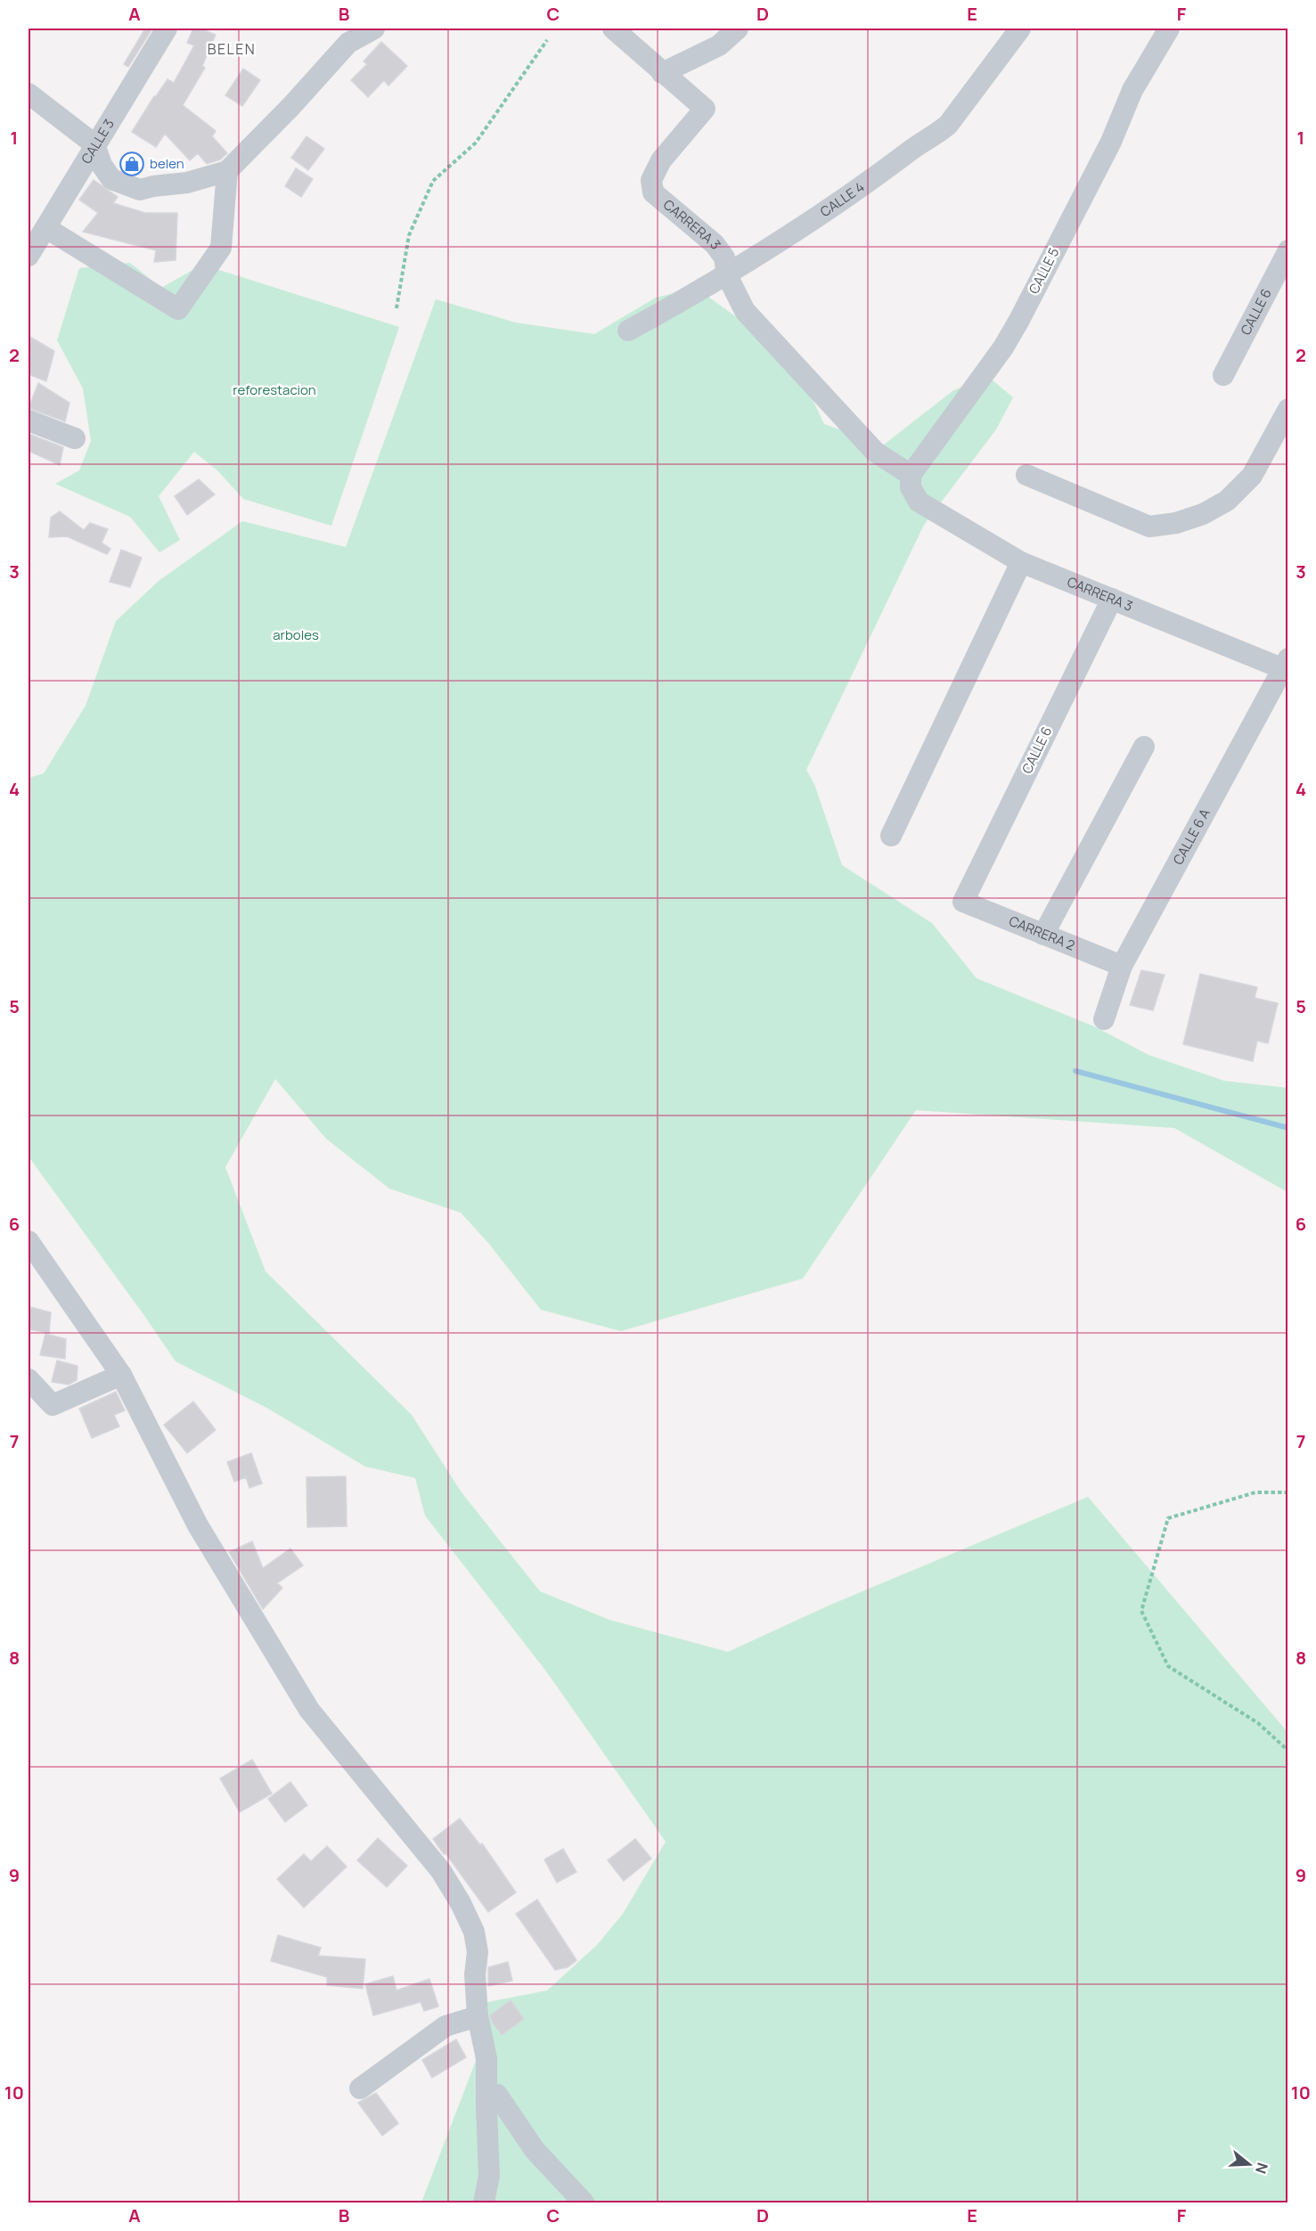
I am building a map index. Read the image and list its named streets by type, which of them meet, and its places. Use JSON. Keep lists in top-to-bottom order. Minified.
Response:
{"streets":{"street":["CALLE 3","CALLE 4","CARRERA 3","CALLE 5","CALLE 6","CALLE 6 A","CARRERA 2"]},"crossings":[["CALLE 4","CARRERA 3"],["CARRERA 3","CALLE 5"],["CARRERA 3","CALLE 6"],["CARRERA 3","CALLE 6 A"],["CALLE 6","CARRERA 2"],["CALLE 6 A","CARRERA 2"]],"districts":["BELEN"],"parks":["reforestacion","arboles"],"places":{"shop":["belen"]},"north":"right","grid":{"columns":["A","B","C","D","E","F"],"rows":["1","2","3","4","5","6","7","8","9","10"]}}
